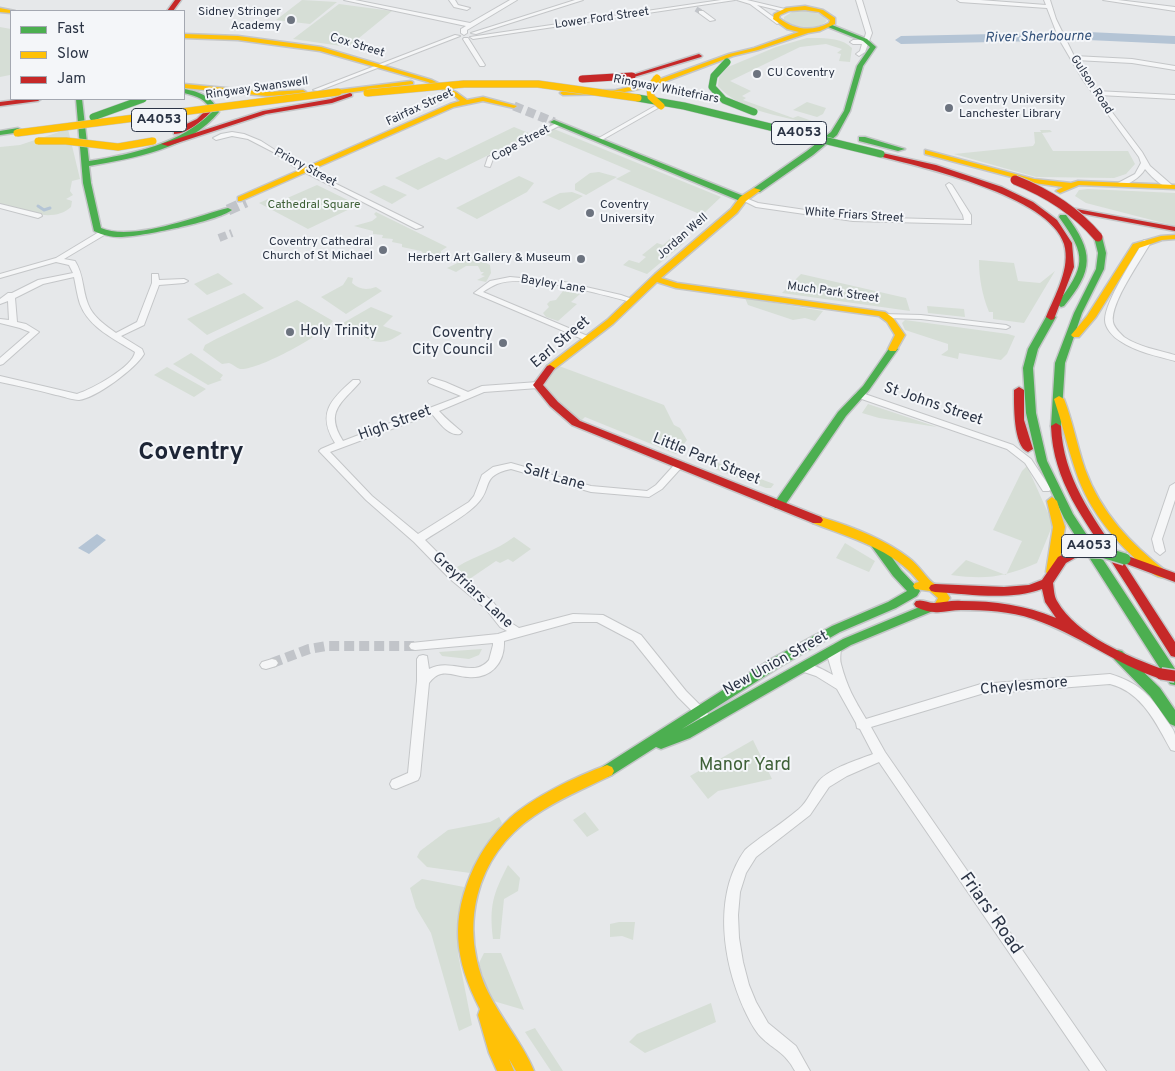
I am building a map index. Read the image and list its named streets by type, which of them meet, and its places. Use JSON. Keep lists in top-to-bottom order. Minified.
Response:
{"streets":{"main road":["Cox Street","Ringway Swanswell","Ringway Whitefriars","Fairfax Street","A4053","Jordan Well","Much Park Street","Earl Street","St Johns Street","Little Park Street","New Union Street"],"street":["Lower Ford Street","Gulson Road","Cope Street","Priory Street","White Friars Street","Bayley Lane","High Street","Salt Lane","Greyfriars Lane","Cheylesmore","Friars' Road"]},"crossings":[["Lower Ford Street","Cox Street"],["Cox Street","Fairfax Street"],["Ringway Swanswell","Ringway Whitefriars"],["Ringway Whitefriars","A4053"],["Fairfax Street","Priory Street"],["White Friars Street","Jordan Well"],["Jordan Well","Bayley Lane"],["Jordan Well","Much Park Street"],["Jordan Well","Earl Street"],["Bayley Lane","Earl Street"],["Much Park Street","St Johns Street"],["Earl Street","High Street"],["Earl Street","Little Park Street"],["St Johns Street","Little Park Street"],["High Street","Greyfriars Lane"],["Little Park Street","Salt Lane"],["Little Park Street","New Union Street"],["Salt Lane","Greyfriars Lane"],["Greyfriars Lane","New Union Street"],["Cheylesmore","Friars' Road"]],"districts":["Coventry"],"water":["River Sherbourne"],"parks":["Cathedral Square","Manor Yard"],"places":["Sidney Stringer Academy","CU Coventry","Coventry University Lanchester Library","Coventry University","Coventry Cathedral Church of St Michael","Herbert Art Gallery & Museum","Holy Trinity","Coventry City Council"],"legend":["Fast","Slow","Jam"]}
